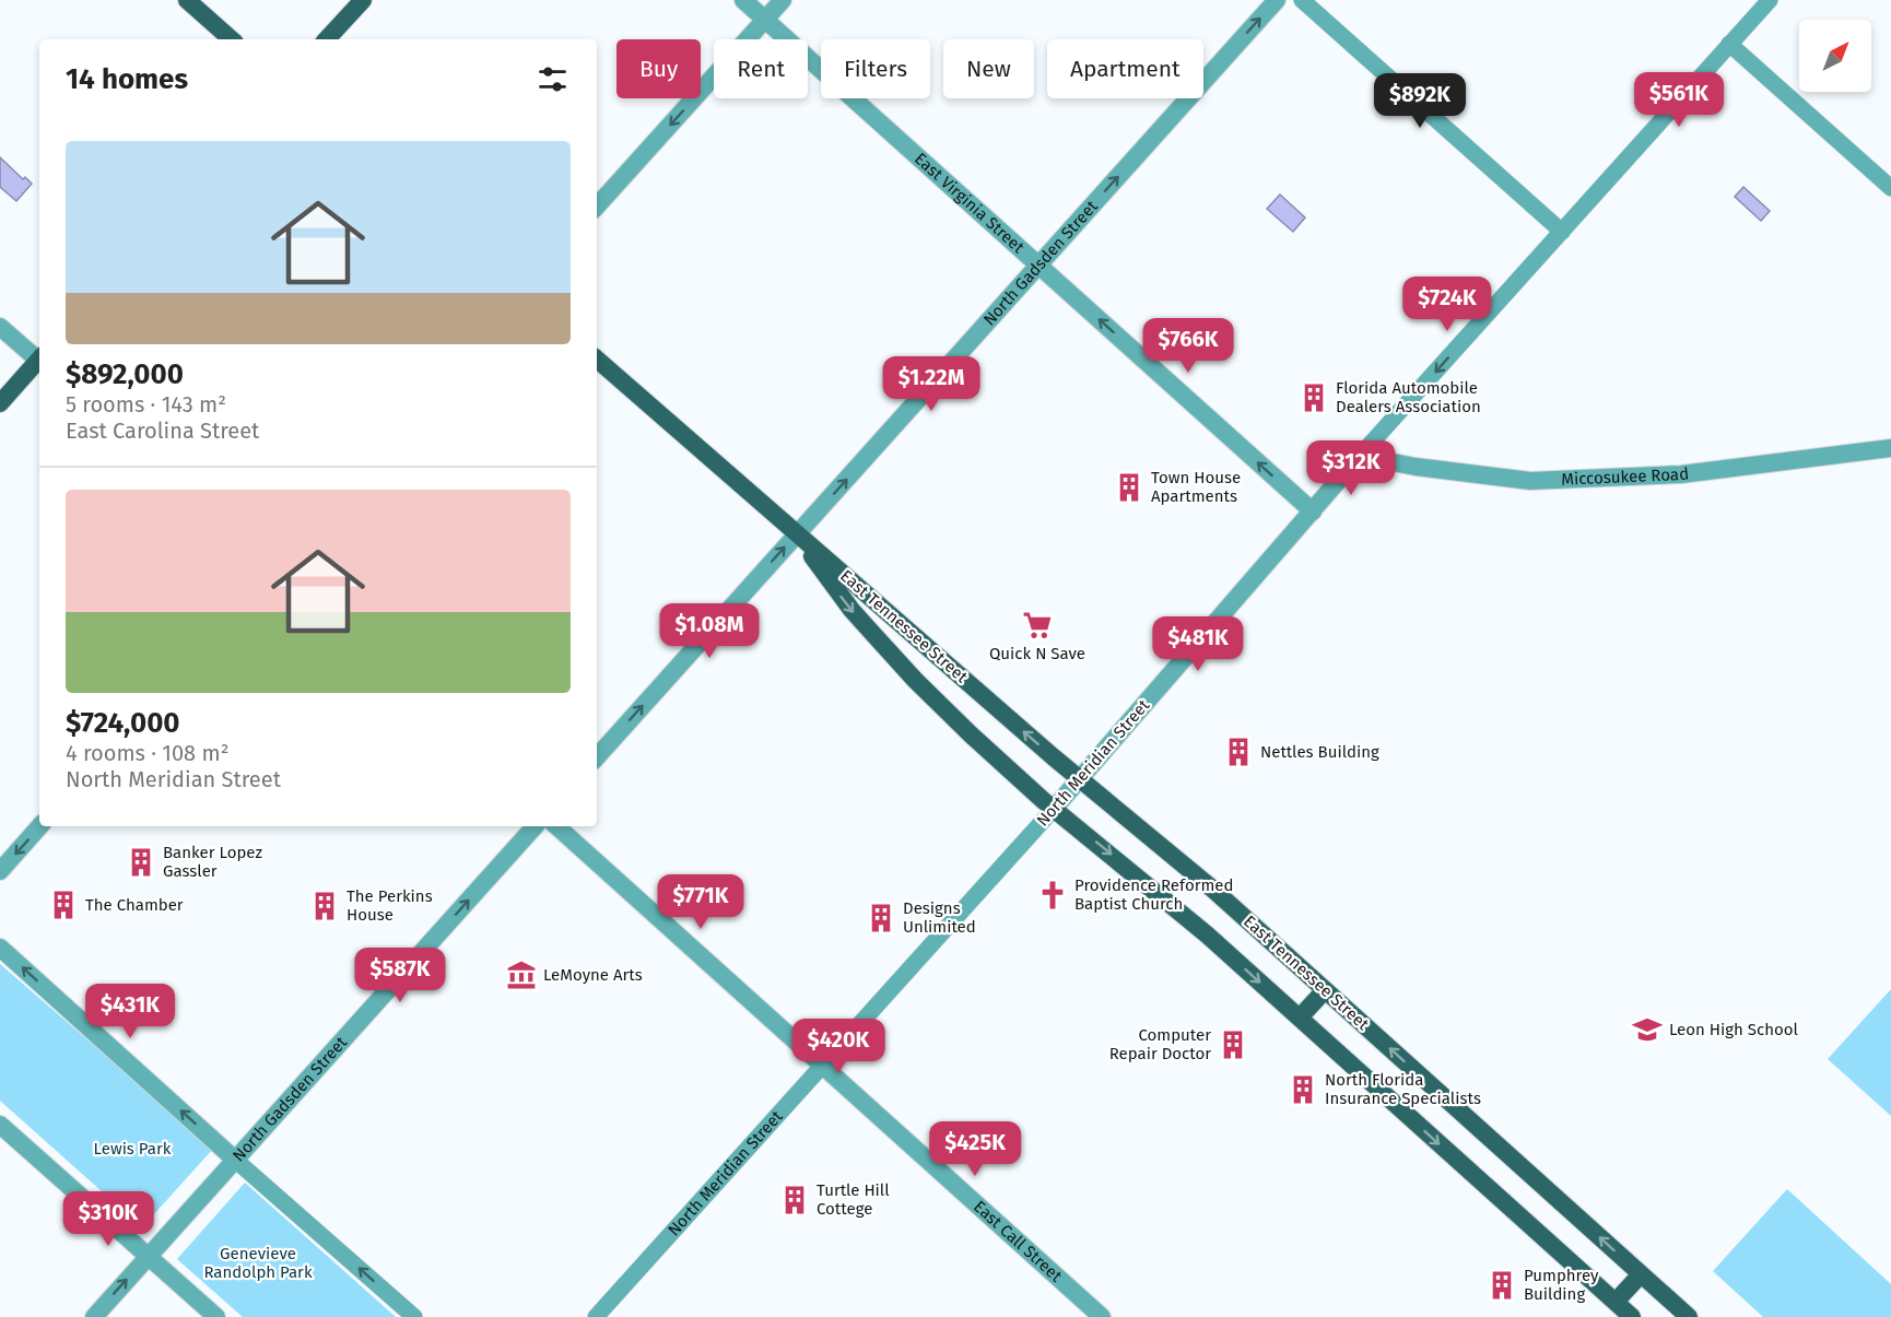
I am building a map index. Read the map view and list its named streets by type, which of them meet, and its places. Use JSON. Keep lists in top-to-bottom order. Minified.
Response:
{"streets":{"main road":["East Tennessee Street"],"street":["East Virginia Street","North Gadsden Street","Miccosukee Road","North Meridian Street","East Call Street"]},"crossings":[["East Virginia Street","North Gadsden Street"],["East Virginia Street","North Meridian Street"],["North Gadsden Street","East Tennessee Street"],["Miccosukee Road","North Meridian Street"],["East Tennessee Street","North Meridian Street"],["North Meridian Street","East Call Street"]],"one_way":["East Virginia Street","North Gadsden Street"],"parks":["Lewis Park","Genevieve Randolph Park"],"places":{"building":["Florida Automobile Dealers Association","Town House Apartments","Nettles Building","Banker Lopez Gassler","The Chamber","The Perkins House","Designs Unlimited","Computer Repair Doctor","North Florida Insurance Specialists","Turtle Hill Cottege","Pumphrey Building"],"supermarket":["Quick N Save"],"church":["Providence Reformed Baptist Church"],"museum":["LeMoyne Arts"],"school or university":["Leon High School"]},"north":"top right","page":{"chip":["Buy","Rent","Filters","New","Apartment"],"heading":"14 homes","price":["$561K","$892K","$724K","$766K","$1.22M","$312K","$1.08M","$481K","$771K","$587K","$431K","$420K","$425K","$310K"],"list":[{"name":"$892,000","note":"5 rooms · 143 m² · East Carolina Street"},{"name":"$724,000","note":"4 rooms · 108 m² · North Meridian Street"}]}}
